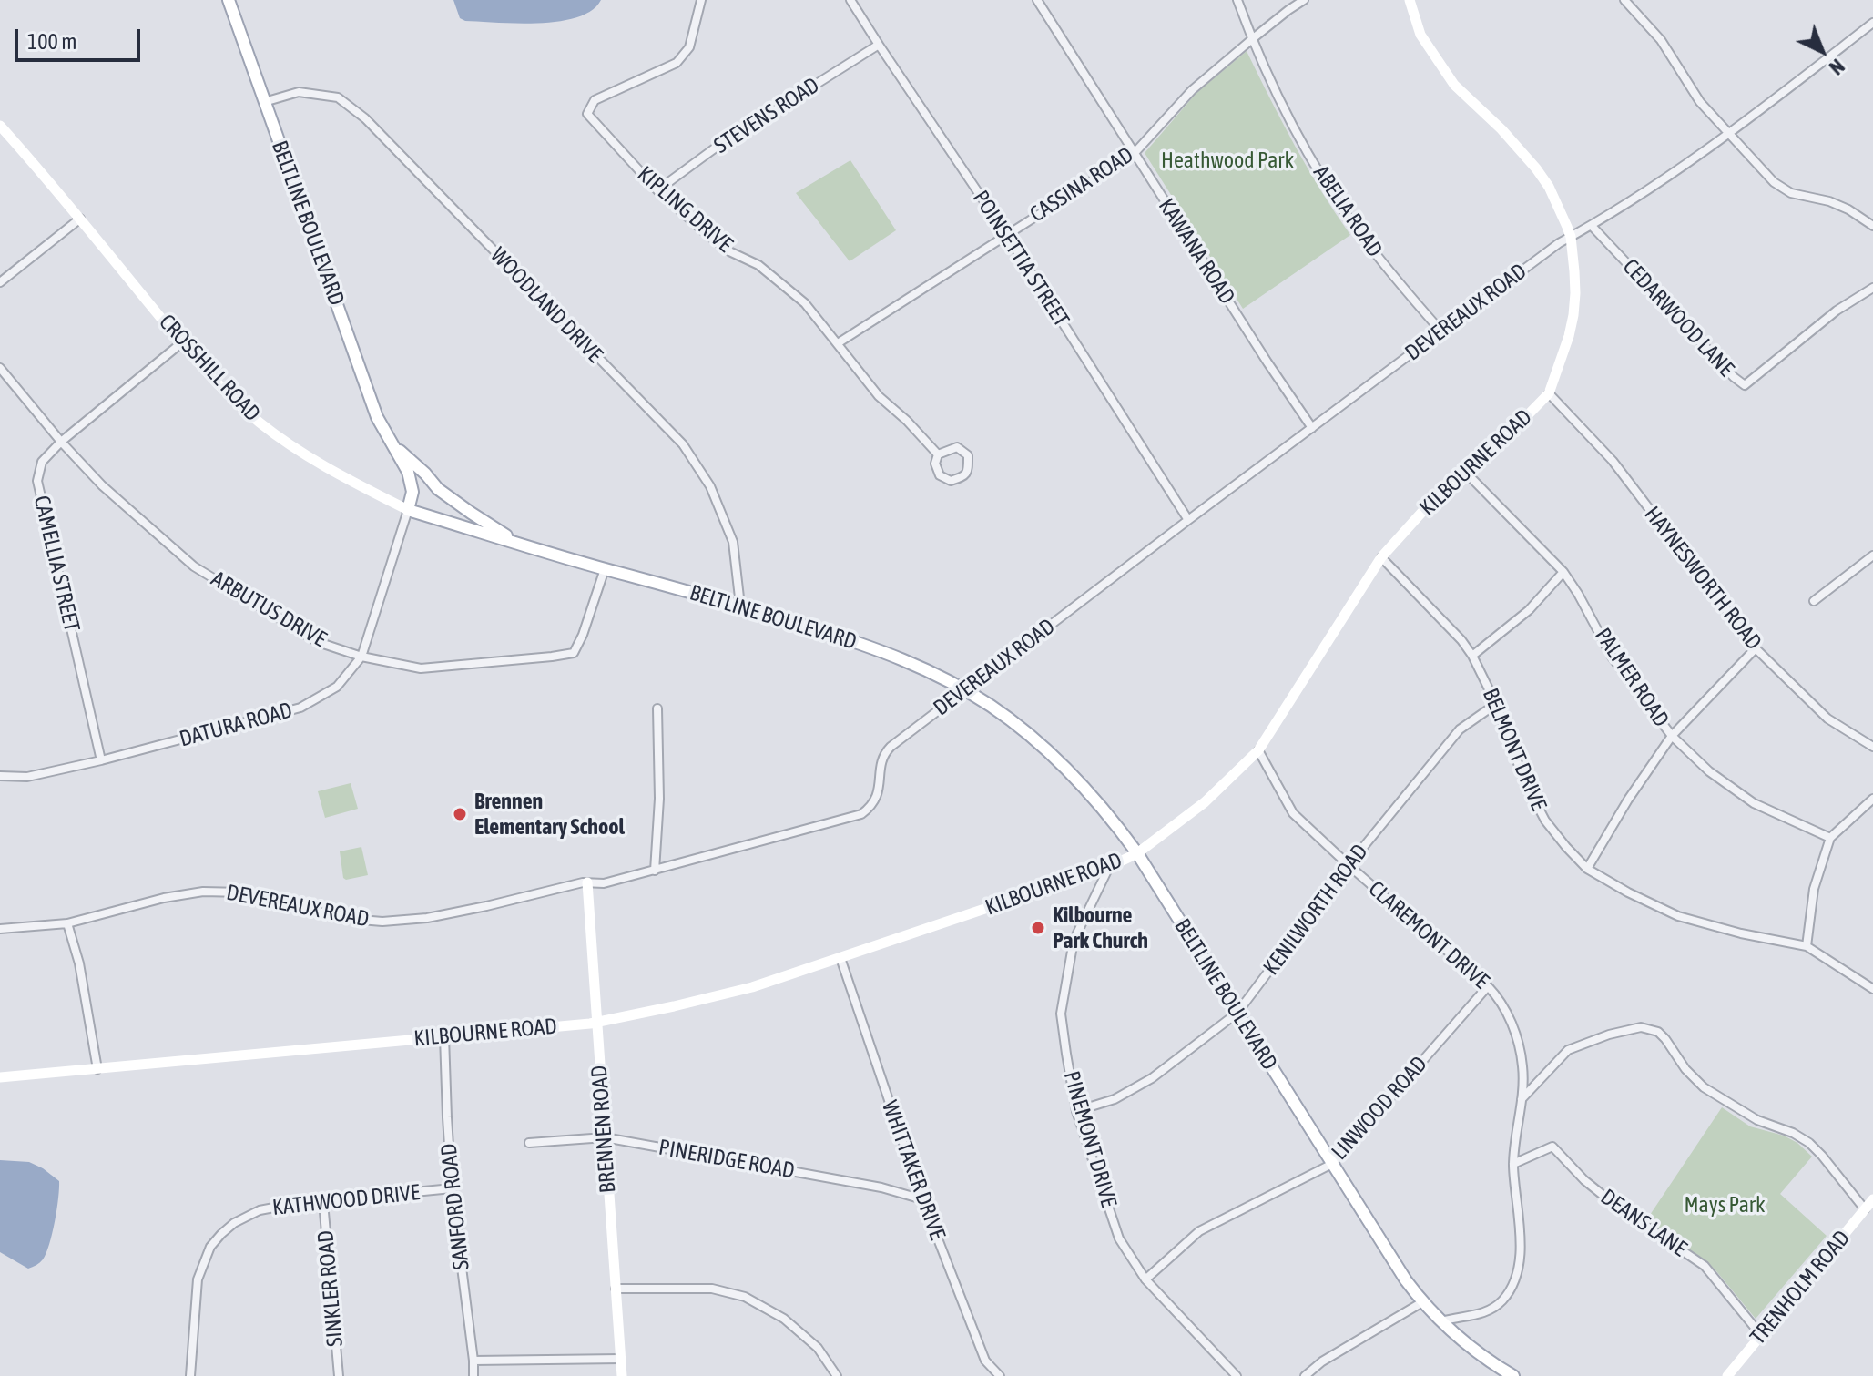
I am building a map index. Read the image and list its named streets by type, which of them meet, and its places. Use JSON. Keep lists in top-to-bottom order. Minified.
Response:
{"streets":{"main road":["BELTLINE BOULEVARD","CROSSHILL ROAD","DATURA ROAD"],"street":["STEVENS ROAD","CASSINA ROAD","KIPLING DRIVE","ABELIA ROAD","KAWANA ROAD","POINSETTIA STREET","WOODLAND DRIVE","DEVEREAUX ROAD","CEDARWOOD LANE","KILBOURNE ROAD","CAMELLIA STREET","HAYNESWORTH ROAD","ARBUTUS DRIVE","PALMER ROAD","BELMONT DRIVE","KENILWORTH ROAD","CLAREMONT DRIVE","LINWOOD ROAD","BRENNEN ROAD","PINEMONT DRIVE","PINERIDGE ROAD","WHITTAKER DRIVE","KATHWOOD DRIVE","SANFORD ROAD","DEANS LANE","TRENHOLM ROAD","SINKLER ROAD"]},"crossings":[["STEVENS ROAD","KIPLING DRIVE"],["STEVENS ROAD","POINSETTIA STREET"],["CASSINA ROAD","KIPLING DRIVE"],["CASSINA ROAD","ABELIA ROAD"],["CASSINA ROAD","KAWANA ROAD"],["CASSINA ROAD","POINSETTIA STREET"],["ABELIA ROAD","DEVEREAUX ROAD"],["BELTLINE BOULEVARD","WOODLAND DRIVE"],["BELTLINE BOULEVARD","DEVEREAUX ROAD"],["BELTLINE BOULEVARD","CROSSHILL ROAD"],["BELTLINE BOULEVARD","KILBOURNE ROAD"],["BELTLINE BOULEVARD","ARBUTUS DRIVE"],["BELTLINE BOULEVARD","DATURA ROAD"],["BELTLINE BOULEVARD","KENILWORTH ROAD"],["BELTLINE BOULEVARD","CLAREMONT DRIVE"],["BELTLINE BOULEVARD","LINWOOD ROAD"],["KAWANA ROAD","DEVEREAUX ROAD"],["POINSETTIA STREET","DEVEREAUX ROAD"],["DEVEREAUX ROAD","CEDARWOOD LANE"],["DEVEREAUX ROAD","KILBOURNE ROAD"],["DEVEREAUX ROAD","BRENNEN ROAD"],["CROSSHILL ROAD","CAMELLIA STREET"],["CROSSHILL ROAD","DATURA ROAD"],["KILBOURNE ROAD","HAYNESWORTH ROAD"],["KILBOURNE ROAD","PALMER ROAD"],["KILBOURNE ROAD","BELMONT DRIVE"],["KILBOURNE ROAD","CLAREMONT DRIVE"],["KILBOURNE ROAD","BRENNEN ROAD"],["KILBOURNE ROAD","PINEMONT DRIVE"],["KILBOURNE ROAD","WHITTAKER DRIVE"],["KILBOURNE ROAD","SANFORD ROAD"],["CAMELLIA STREET","ARBUTUS DRIVE"],["CAMELLIA STREET","DATURA ROAD"],["ARBUTUS DRIVE","DATURA ROAD"],["BELMONT DRIVE","KENILWORTH ROAD"],["KENILWORTH ROAD","CLAREMONT DRIVE"],["KENILWORTH ROAD","PINEMONT DRIVE"],["CLAREMONT DRIVE","LINWOOD ROAD"],["CLAREMONT DRIVE","DEANS LANE"],["LINWOOD ROAD","PINEMONT DRIVE"],["BRENNEN ROAD","PINERIDGE ROAD"],["PINERIDGE ROAD","WHITTAKER DRIVE"],["KATHWOOD DRIVE","SANFORD ROAD"],["KATHWOOD DRIVE","SINKLER ROAD"],["DEANS LANE","TRENHOLM ROAD"]],"parks":["Heathwood Park","Mays Park"],"places":["Brennen Elementary School","Kilbourne Park Church"],"scale_bar":"100 m","north":"bottom right"}
